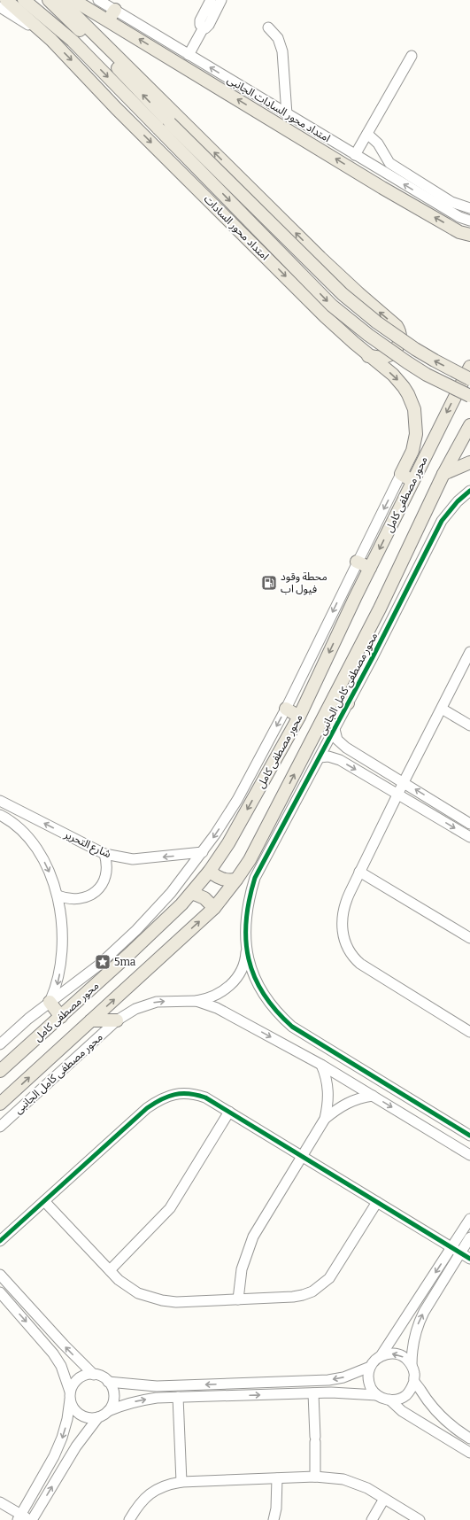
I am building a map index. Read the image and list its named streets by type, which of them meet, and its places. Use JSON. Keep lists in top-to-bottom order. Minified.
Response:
{"streets":{"main road":["امتداد محور السادات","محور مصطفى كامل"],"street":["امتداد محور السادات الجانبى","محور مصطفى كامل الجانبى","شارع التحرير"]},"one_way":["شارع التحرير"],"places":{"fuel station":["محطة وقود فيول اب"],"place":["5ma"]}}
